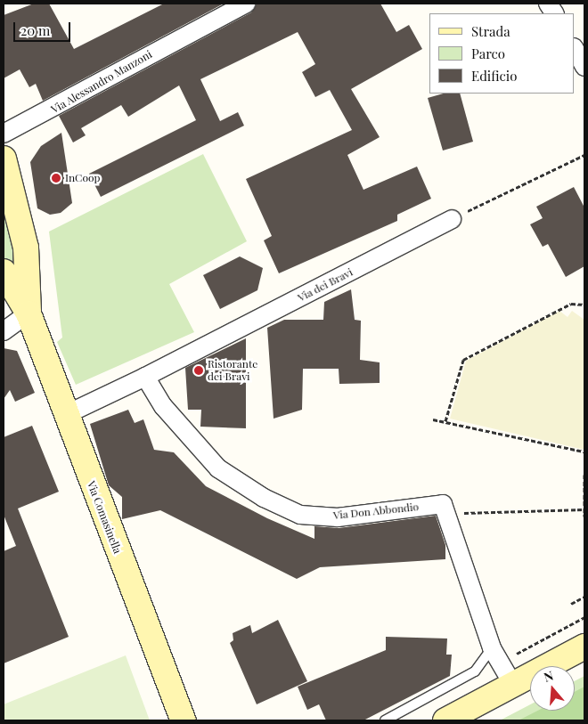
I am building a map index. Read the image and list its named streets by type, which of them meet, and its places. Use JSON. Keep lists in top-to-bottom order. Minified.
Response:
{"streets":{"street":["Via Alessandro Manzoni","Via dei Bravi","Via Don Abbondio","Via Comasinella"]},"crossings":[["Via dei Bravi","Via Don Abbondio"],["Via dei Bravi","Via Comasinella"]],"places":["InCoop","Ristorante dei Bravi"],"legend":["Strada","Parco","Edificio"],"scale_bar":"20 m","north":"top"}
